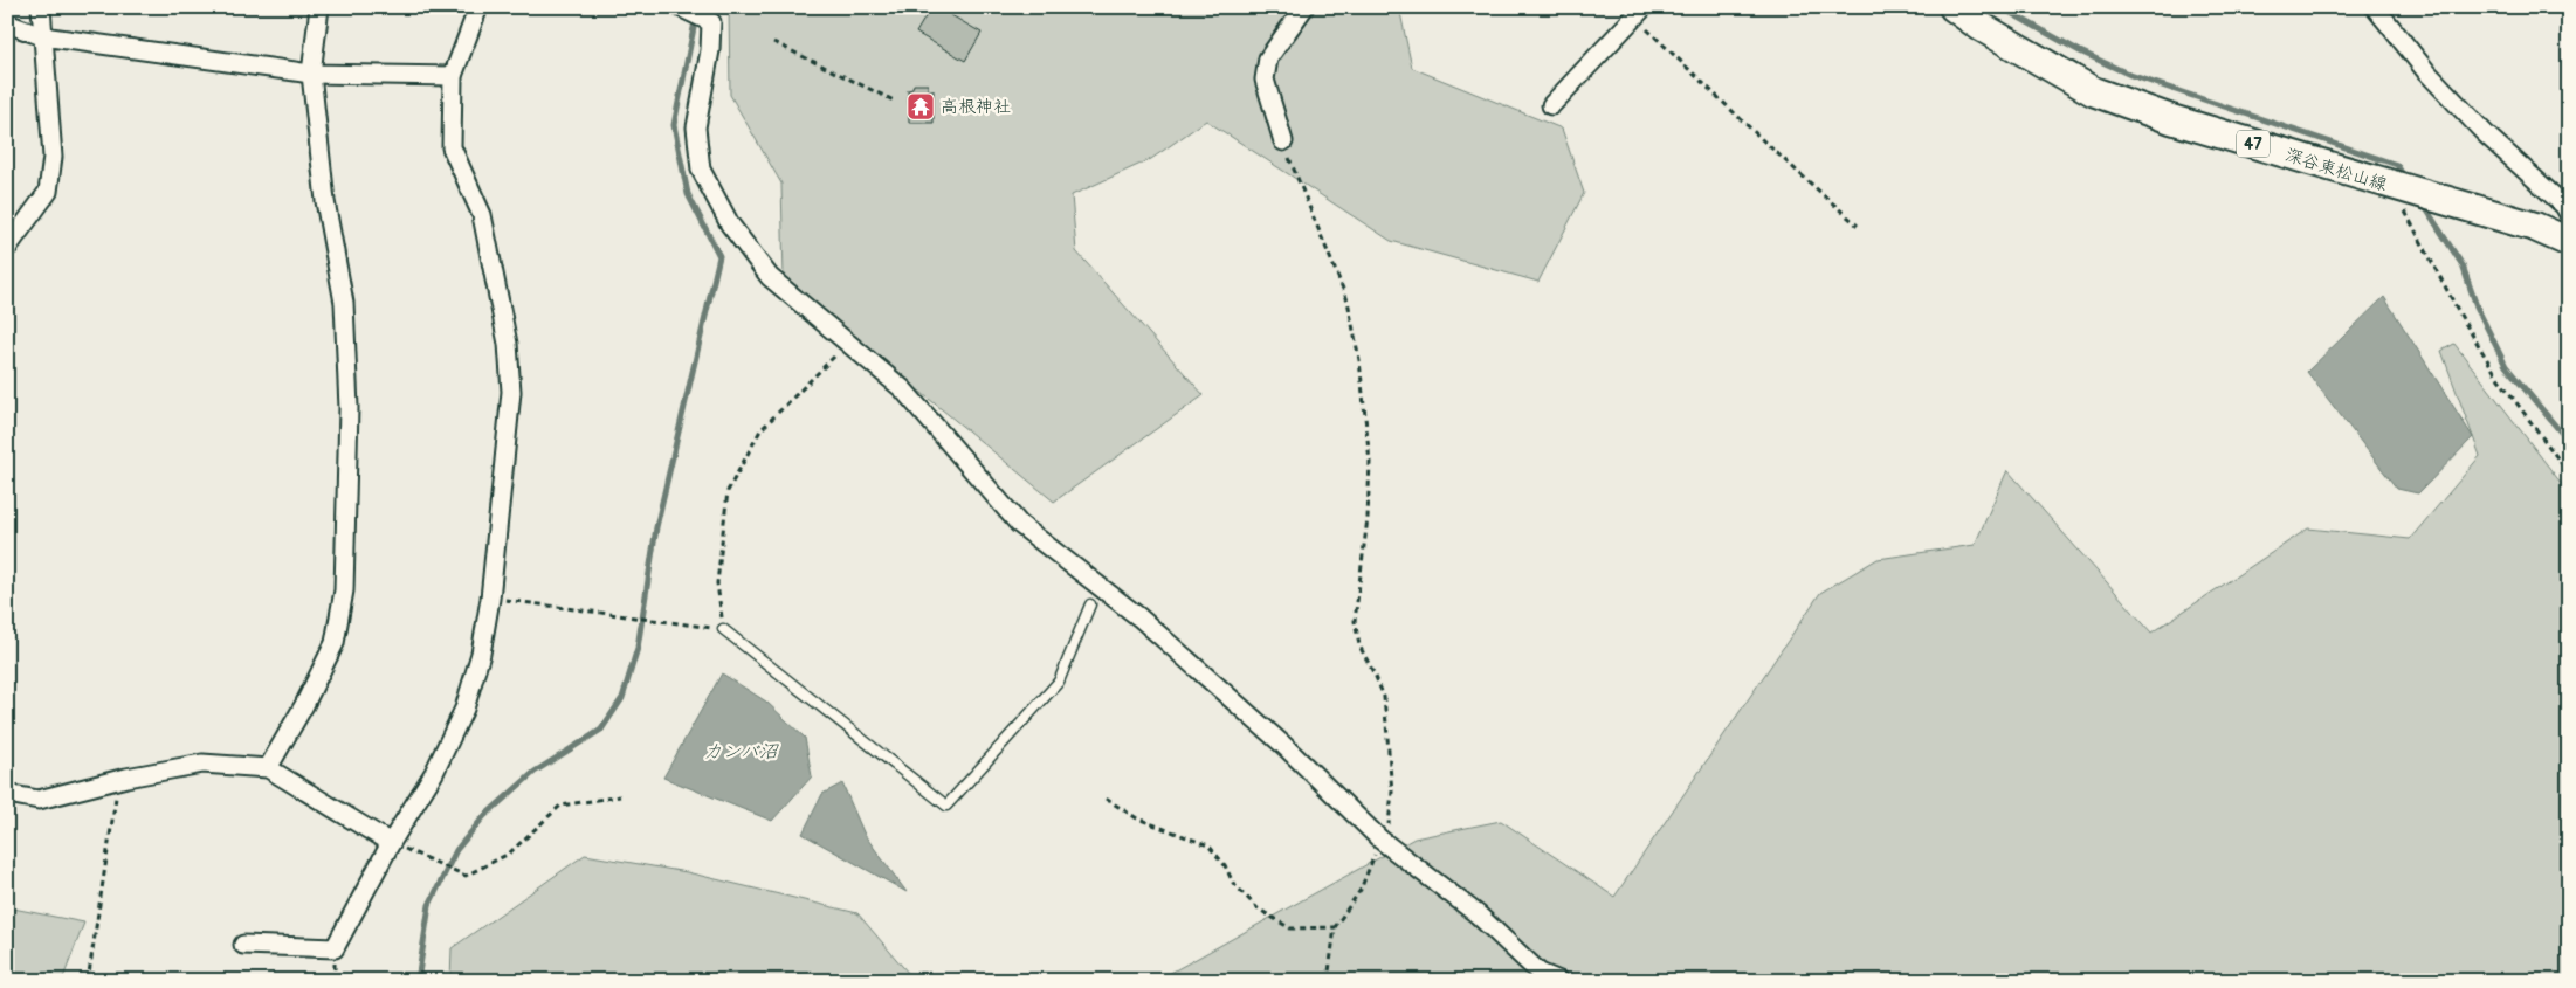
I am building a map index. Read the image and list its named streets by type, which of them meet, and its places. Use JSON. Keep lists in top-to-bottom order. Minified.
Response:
{"streets":{"main road":["47","深谷東松山線"]},"water":["カンバ沼"],"places":{"temple":["高根神社"]}}
